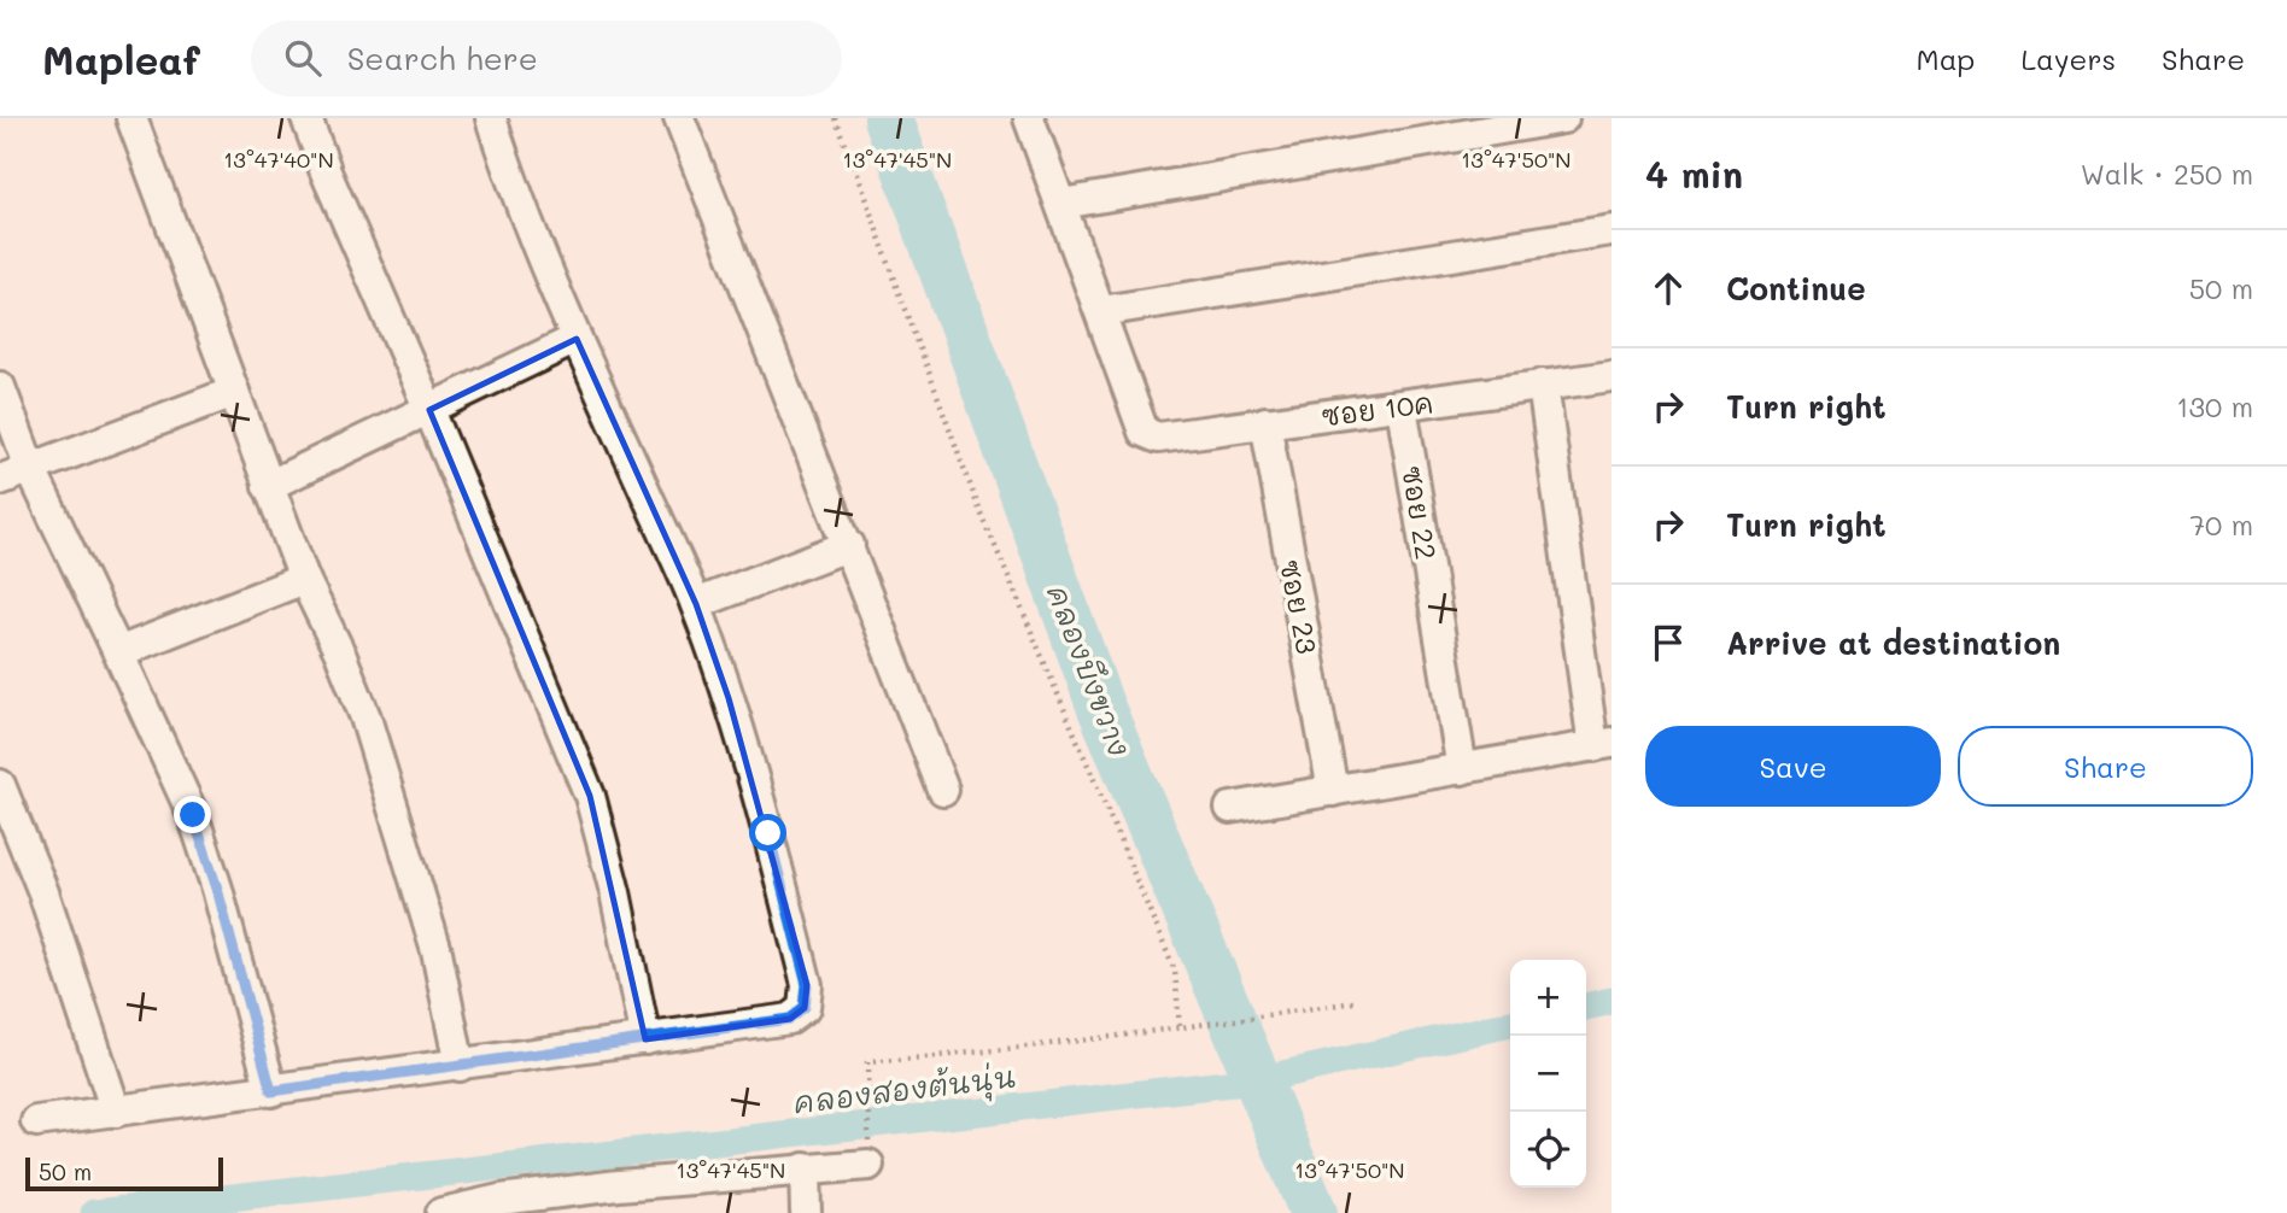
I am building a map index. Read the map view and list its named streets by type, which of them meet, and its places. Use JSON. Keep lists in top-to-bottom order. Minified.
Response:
{"streets":{"street":["ซอย 10ค","ซอย 22","ซอย 23"]},"crossings":[["ซอย 10ค","ซอย 22"],["ซอย 10ค","ซอย 23"]],"water":["คลองบึงขวาง","คลองสองต้นนุ่น"],"scale_bar":"50 m","page":{"header":"Mapleaf","search":"Search here","nav":["Map","Layers","Share"],"heading":["4 min","Walk · 250 m"],"list":[["Continue","50 m"],["Turn right","130 m"],["Turn right","70 m"],"Arrive at destination"],"buttons":["Save","Share"],"map_buttons":["+","−"],"scale":"50 m"},"coordinates":["13°47'40\"N","13°47'45\"N","13°47'50\"N"]}
